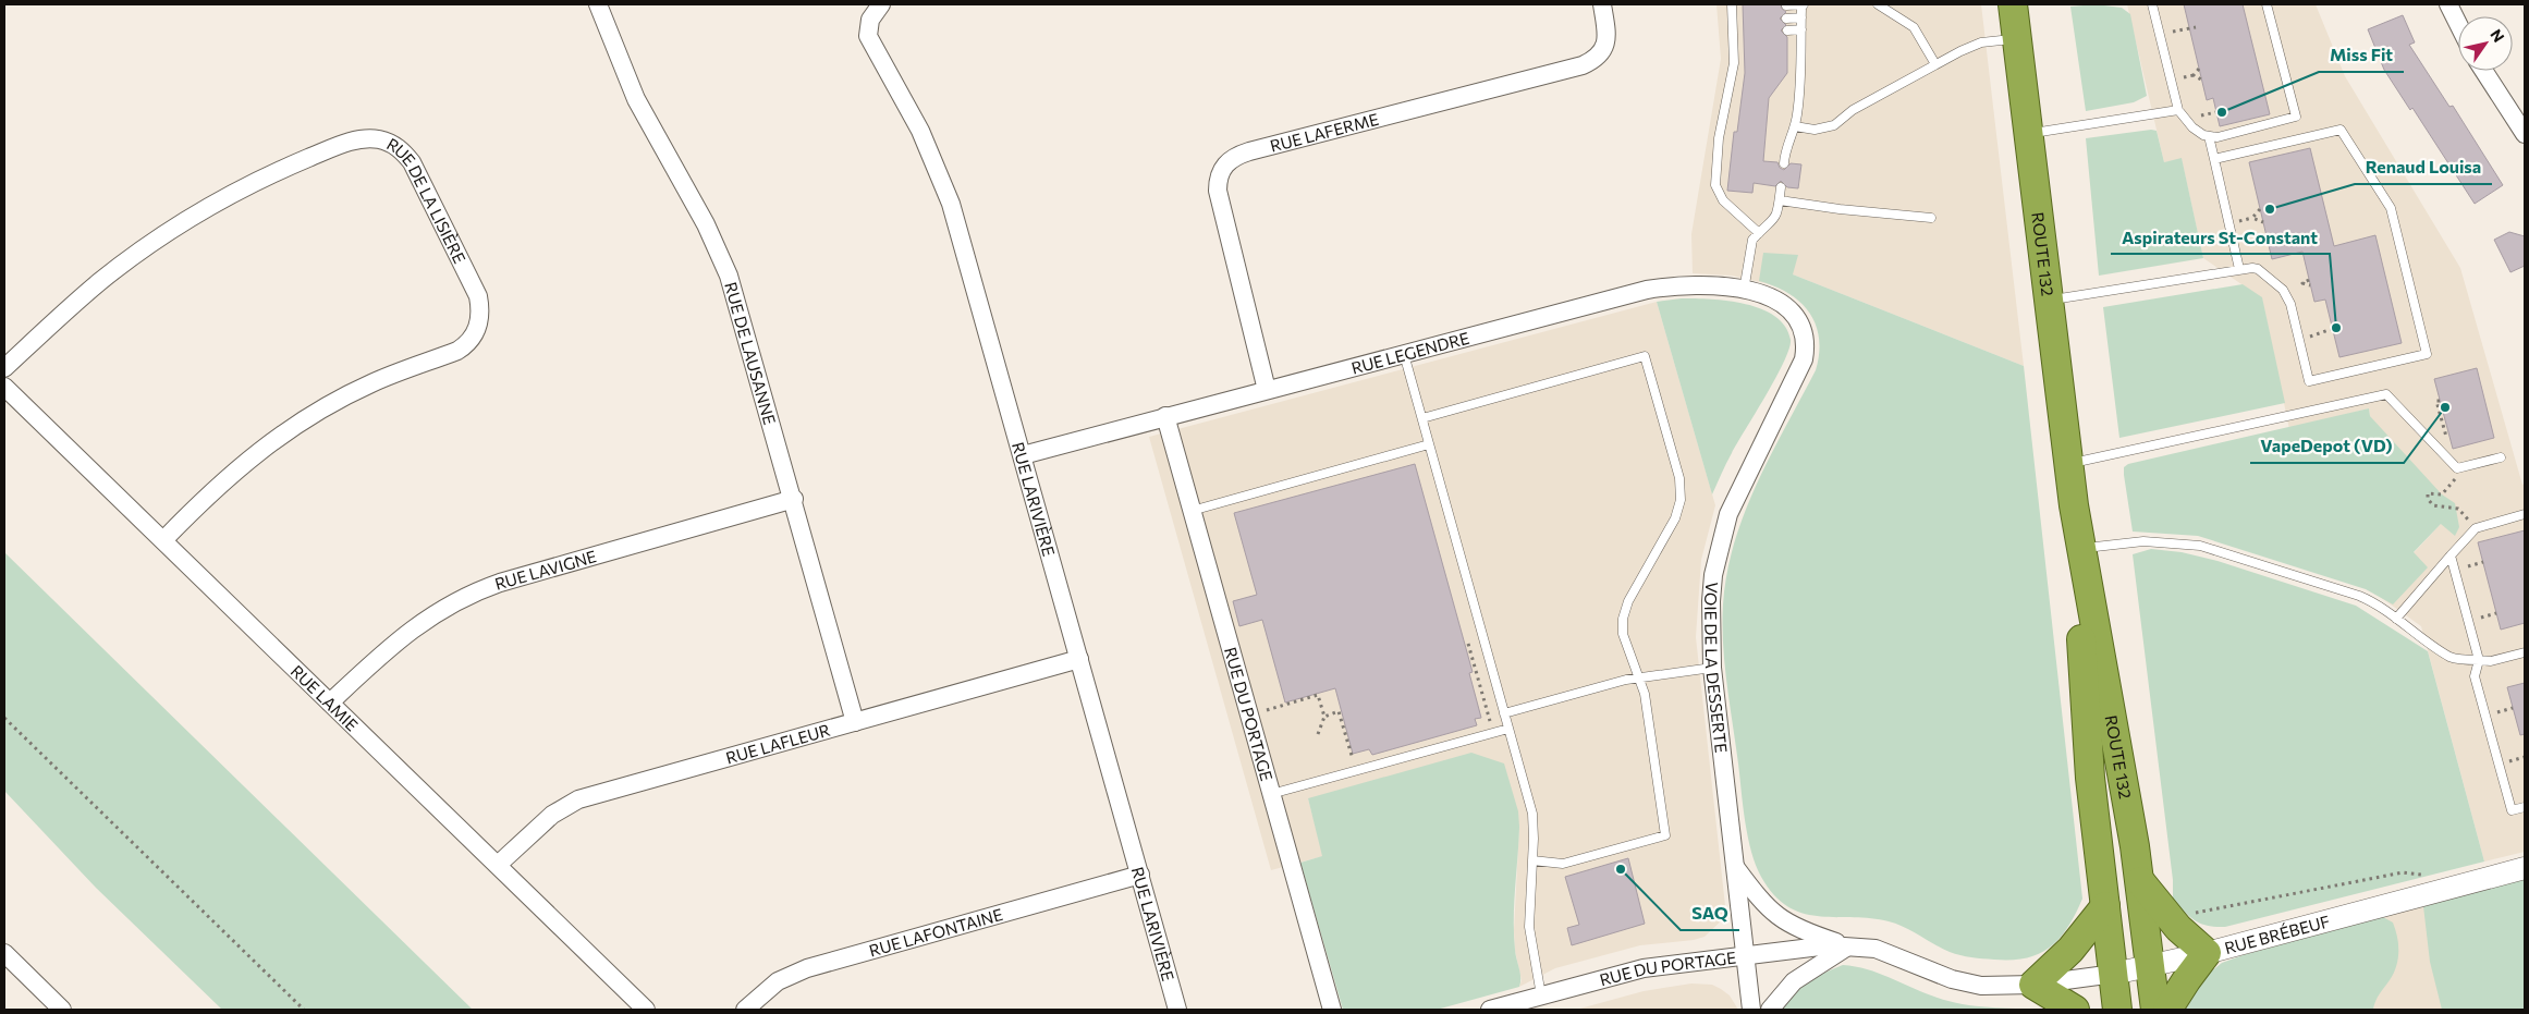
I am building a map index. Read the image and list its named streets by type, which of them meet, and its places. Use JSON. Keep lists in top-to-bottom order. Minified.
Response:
{"streets":{"highway":["ROUTE 132"],"street":["RUE LAFERME","RUE DE LA LISIÈRE","RUE DE LAUSANNE","RUE LEGENDRE","RUE LARIVIÈRE","RUE LAVIGNE","VOIE DE LA DESSERTE","RUE LAMIE","RUE DU PORTAGE","RUE LAFLEUR","RUE LAFONTAINE","RUE BRÉBEUF"]},"crossings":[["RUE LAFERME","RUE LEGENDRE"],["RUE DE LA LISIÈRE","RUE LAMIE"],["ROUTE 132","RUE DU PORTAGE"],["ROUTE 132","RUE BRÉBEUF"],["RUE DE LAUSANNE","RUE LAVIGNE"],["RUE DE LAUSANNE","RUE LAFLEUR"],["RUE LEGENDRE","RUE LARIVIÈRE"],["RUE LEGENDRE","VOIE DE LA DESSERTE"],["RUE LEGENDRE","RUE DU PORTAGE"],["RUE LARIVIÈRE","RUE LAFLEUR"],["RUE LARIVIÈRE","RUE LAFONTAINE"],["RUE LAVIGNE","RUE LAMIE"],["VOIE DE LA DESSERTE","RUE DU PORTAGE"],["RUE LAMIE","RUE LAFLEUR"],["RUE DU PORTAGE","RUE BRÉBEUF"]],"places":["Miss Fit","Renaud Louisa","Aspirateurs St-Constant","VapeDepot (VD)","SAQ"],"north":"top right"}
